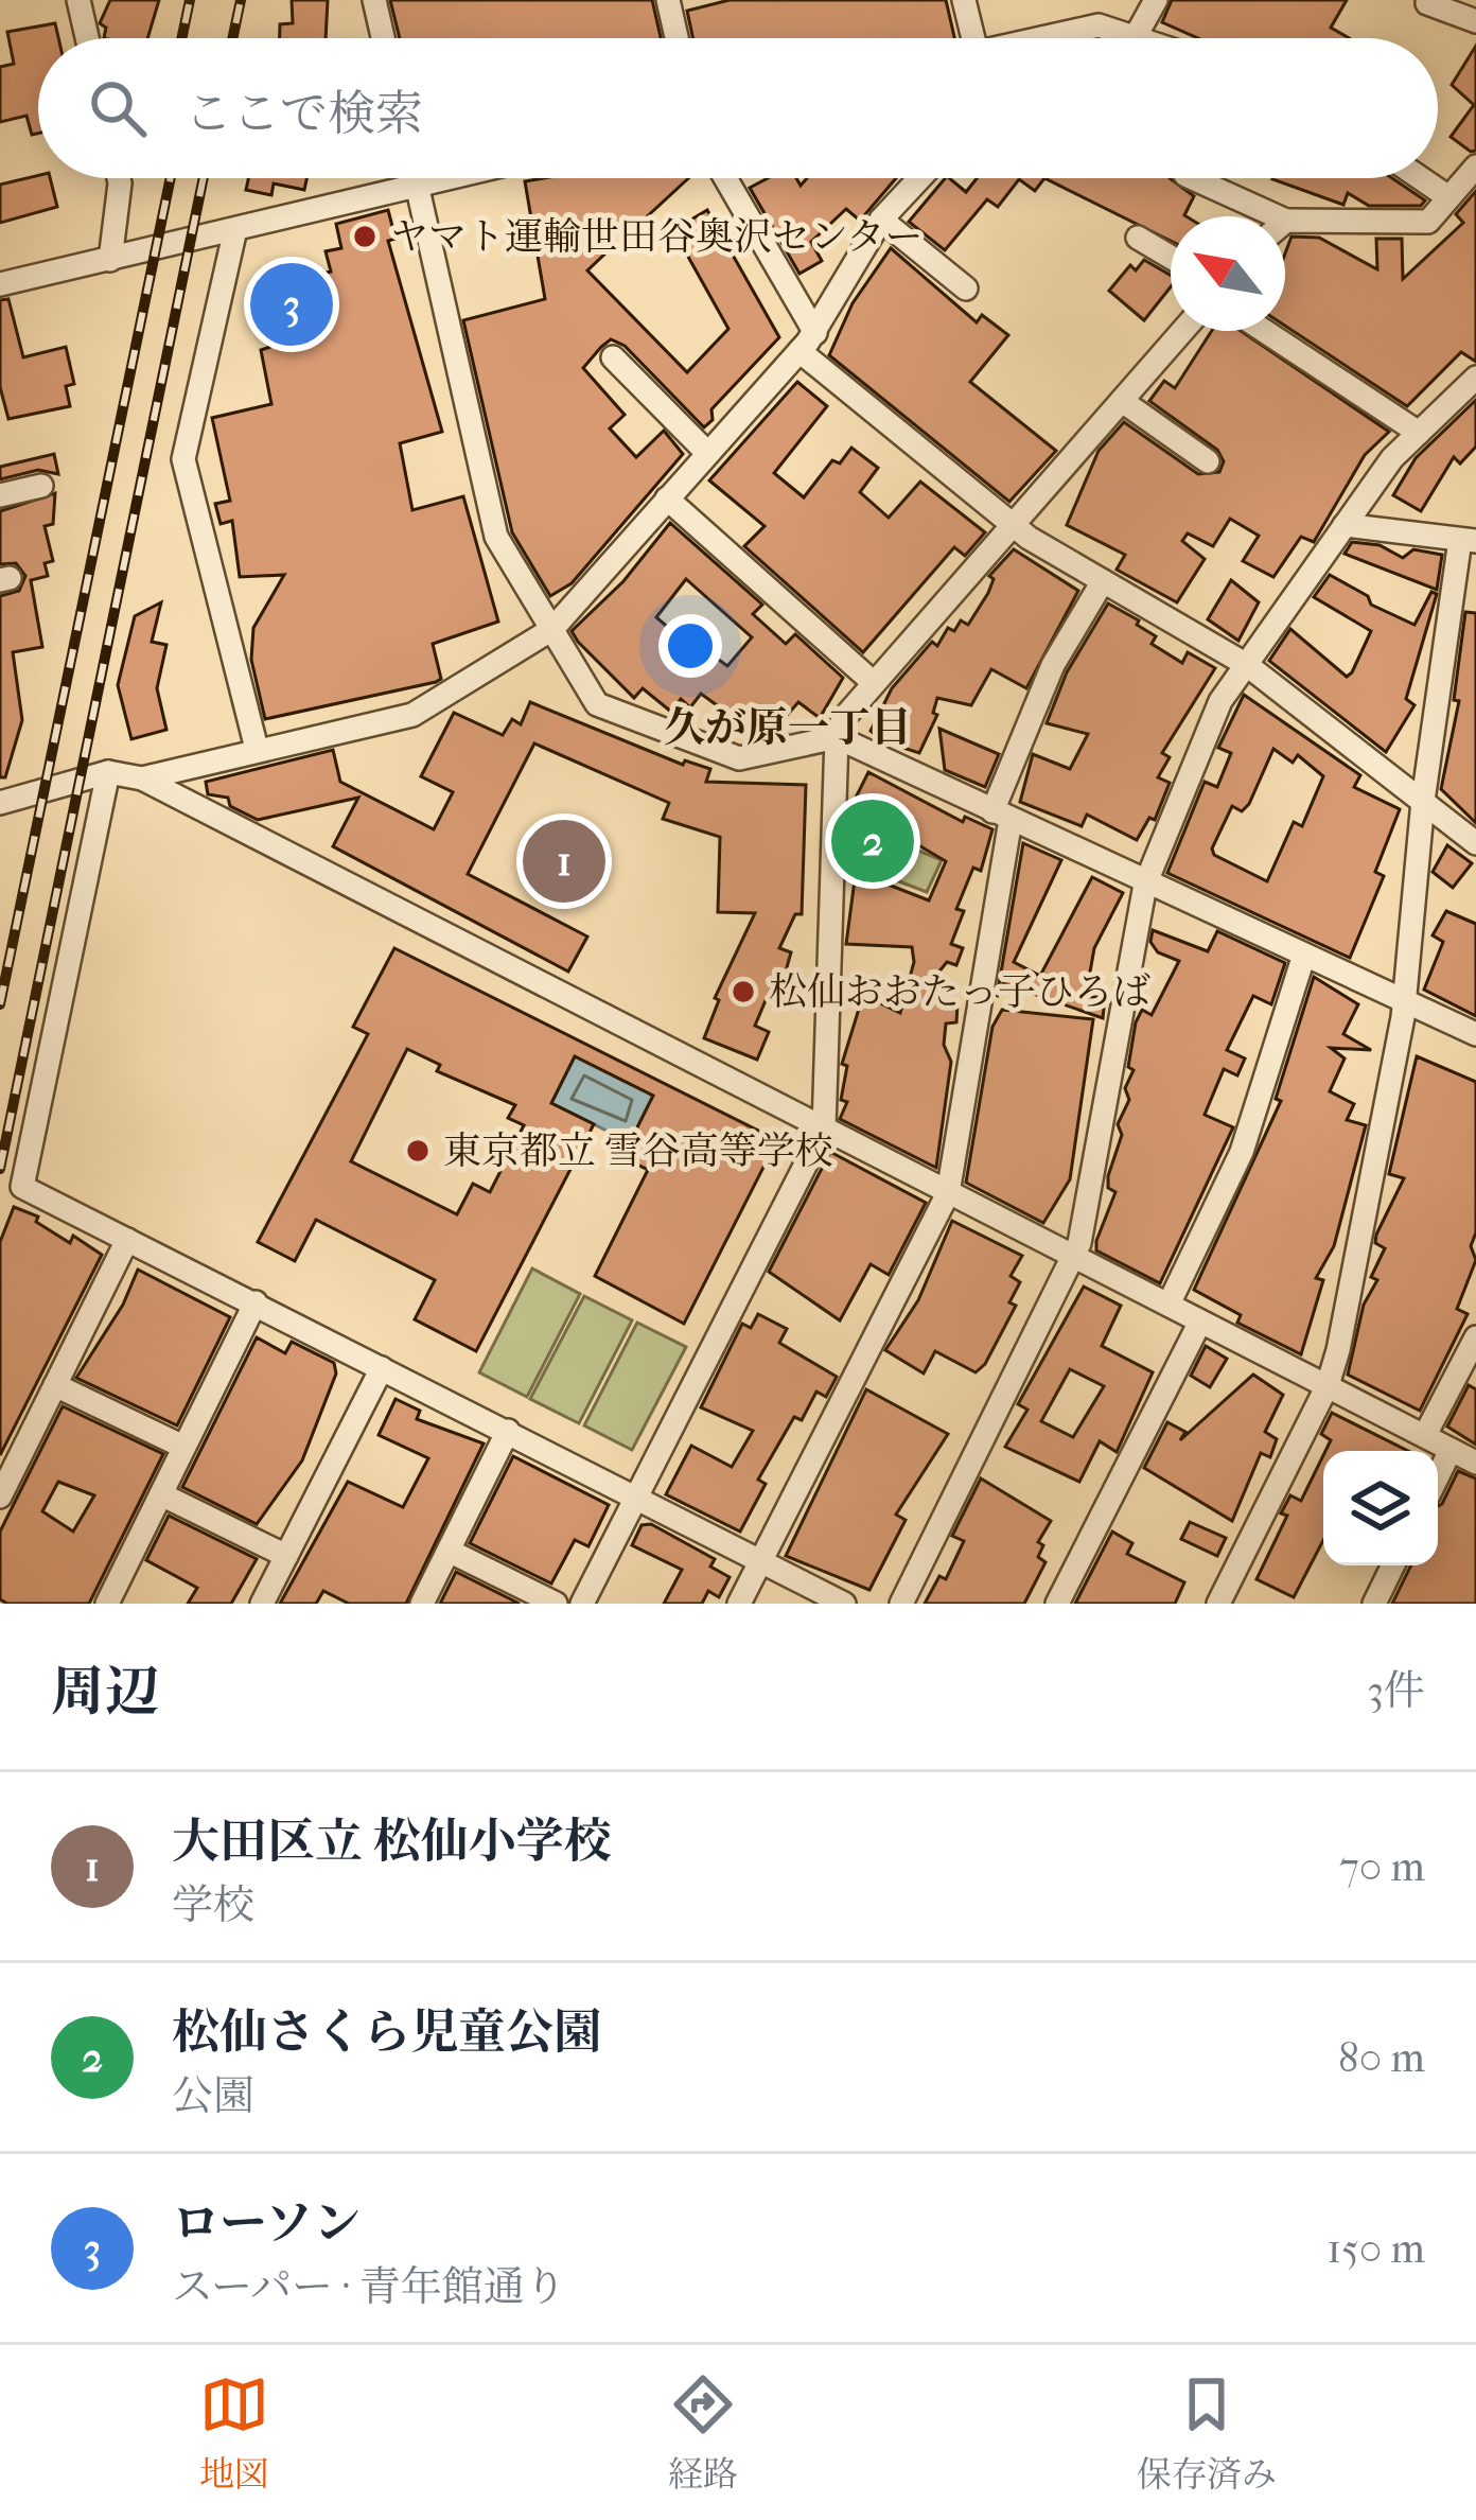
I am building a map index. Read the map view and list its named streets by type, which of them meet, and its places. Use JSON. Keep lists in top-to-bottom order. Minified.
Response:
{"districts":["久が原一丁目"],"places":["ヤマト運輸世田谷奥沢センター","松仙おおたっ子ひろば","東京都立 雪谷高等学校"],"north":"top left","page":{"search":"ここで検索","pins":["3","2","1"],"heading":["周辺","3件"],"list":[{"mark":"1","name":"大田区立 松仙小学校","note":"学校","value":"70 m"},{"mark":"2","name":"松仙さくら児童公園","note":"公園","value":"80 m"},{"mark":"3","name":"ローソン","note":"スーパー · 青年館通り","value":"150 m"}],"nav":["地図","経路","保存済み"]}}
